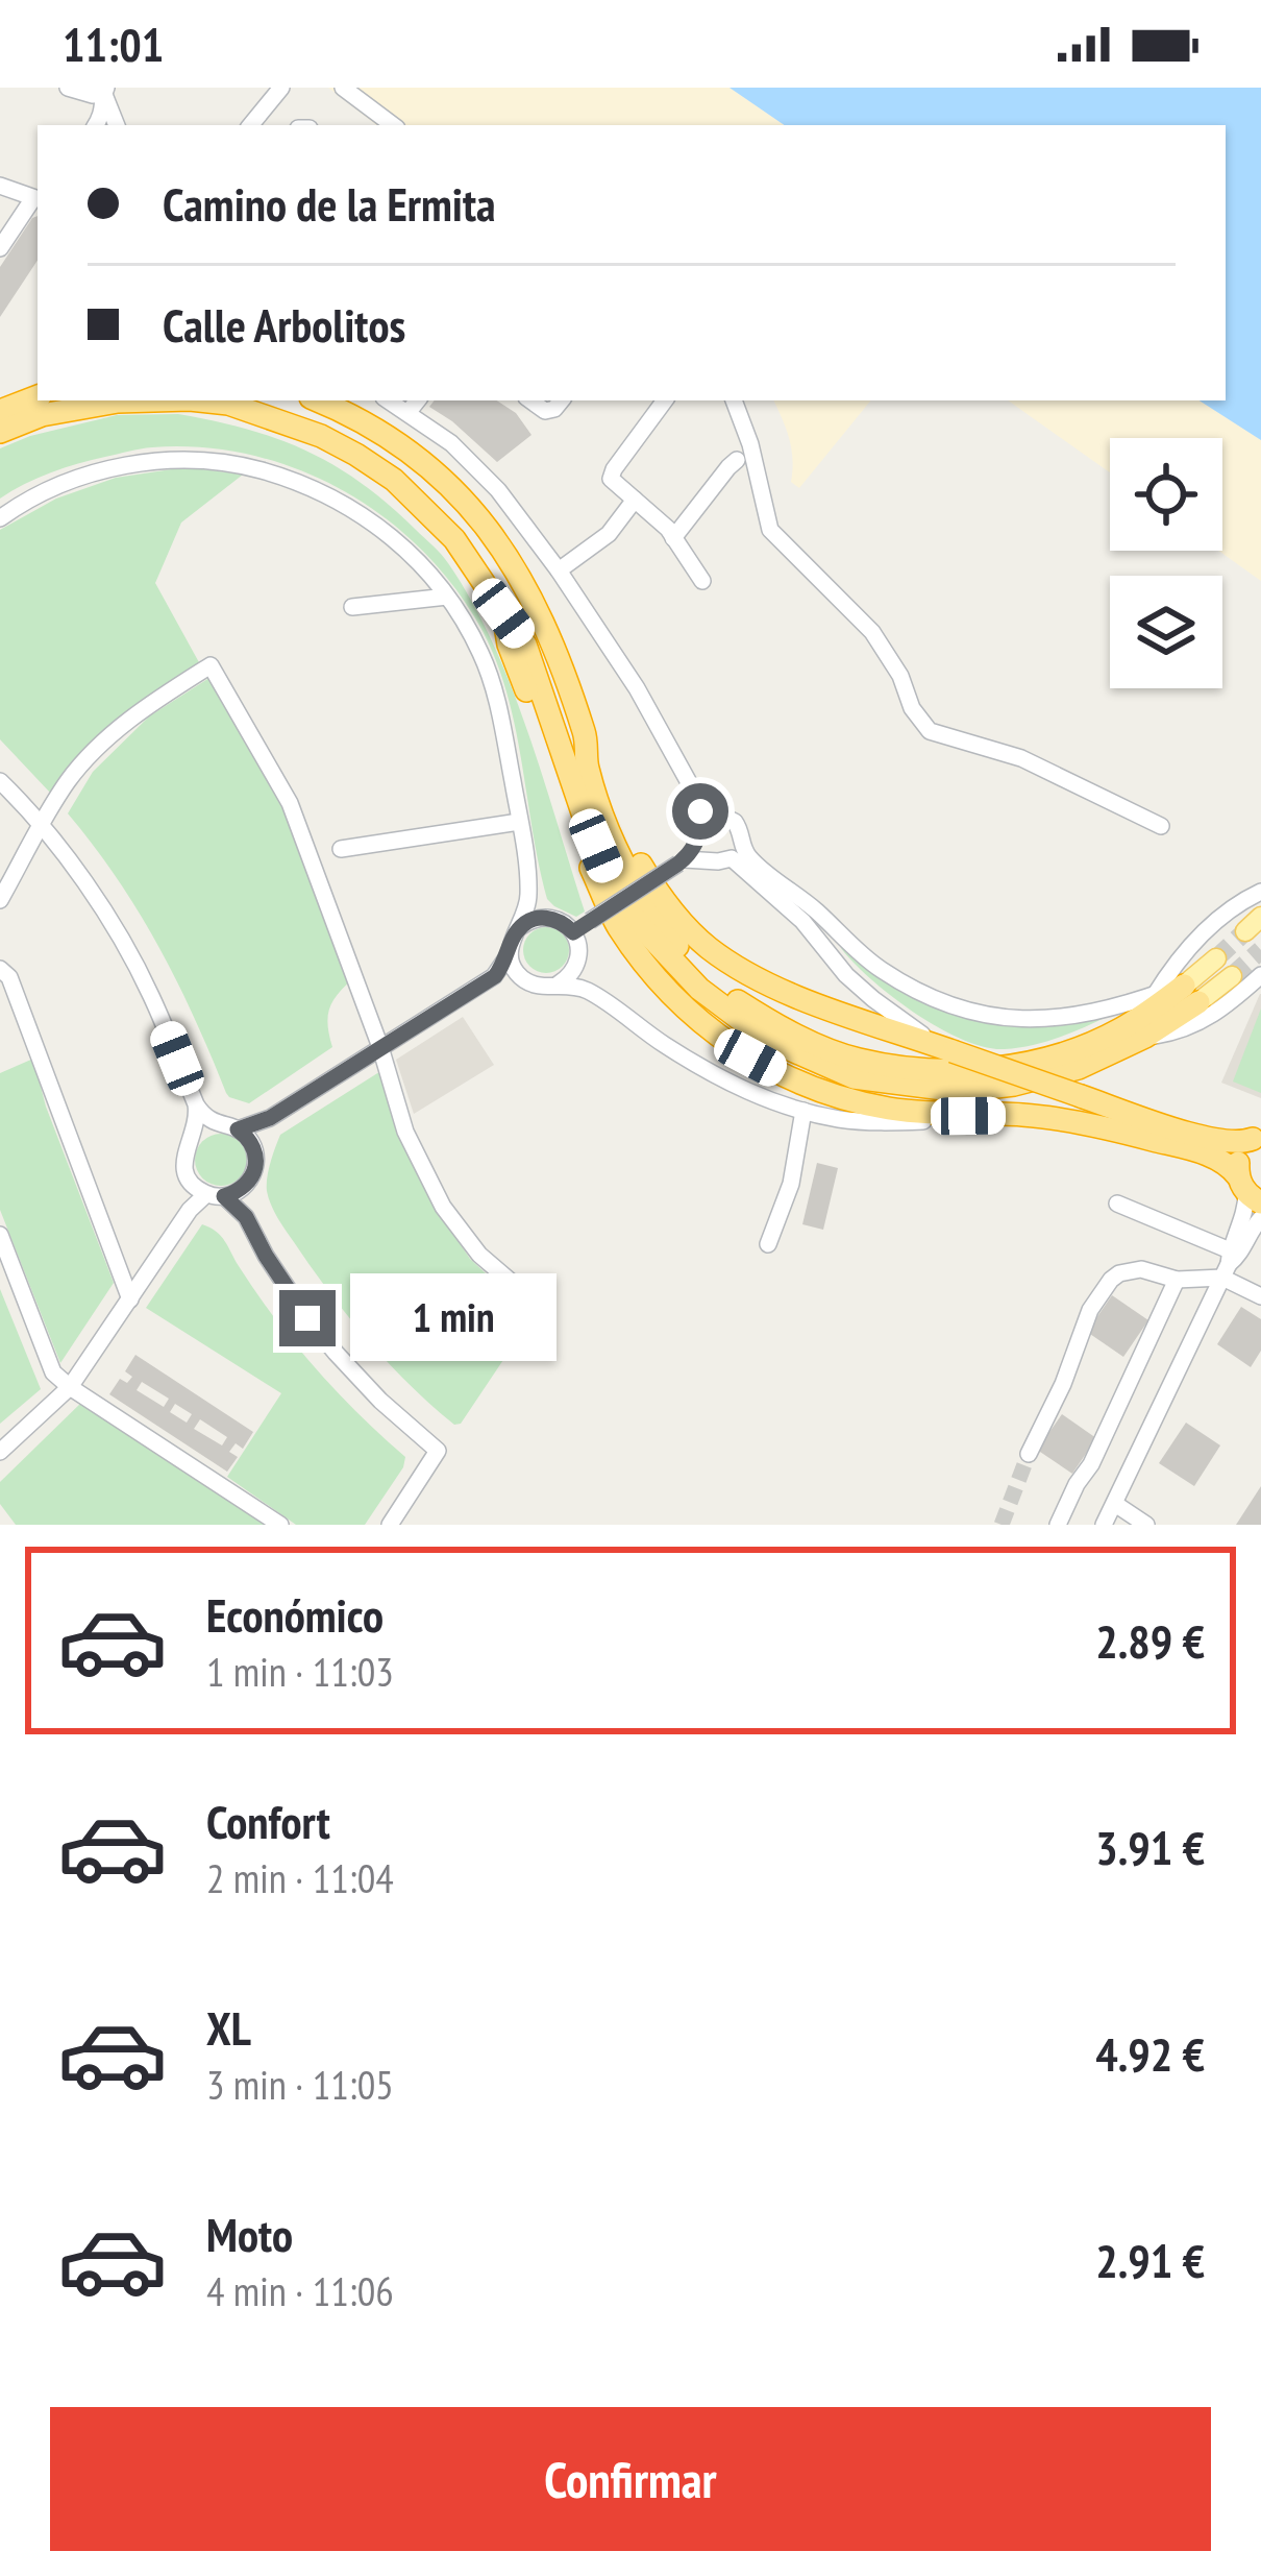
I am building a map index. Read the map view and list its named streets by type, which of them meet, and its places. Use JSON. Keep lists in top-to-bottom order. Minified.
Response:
{"page":{"status":"11:01","banner":["Camino de la Ermita","Calle Arbolitos"],"bubble":"1 min","list":[{"name":"Económico","note":"1 min · 11:03","value":"2.89 €"},{"name":"Confort","note":"2 min · 11:04","value":"3.91 €"},{"name":"XL","note":"3 min · 11:05","value":"4.92 €"},{"name":"Moto","note":"4 min · 11:06","value":"2.91 €"}],"buttons":"Confirmar"}}
